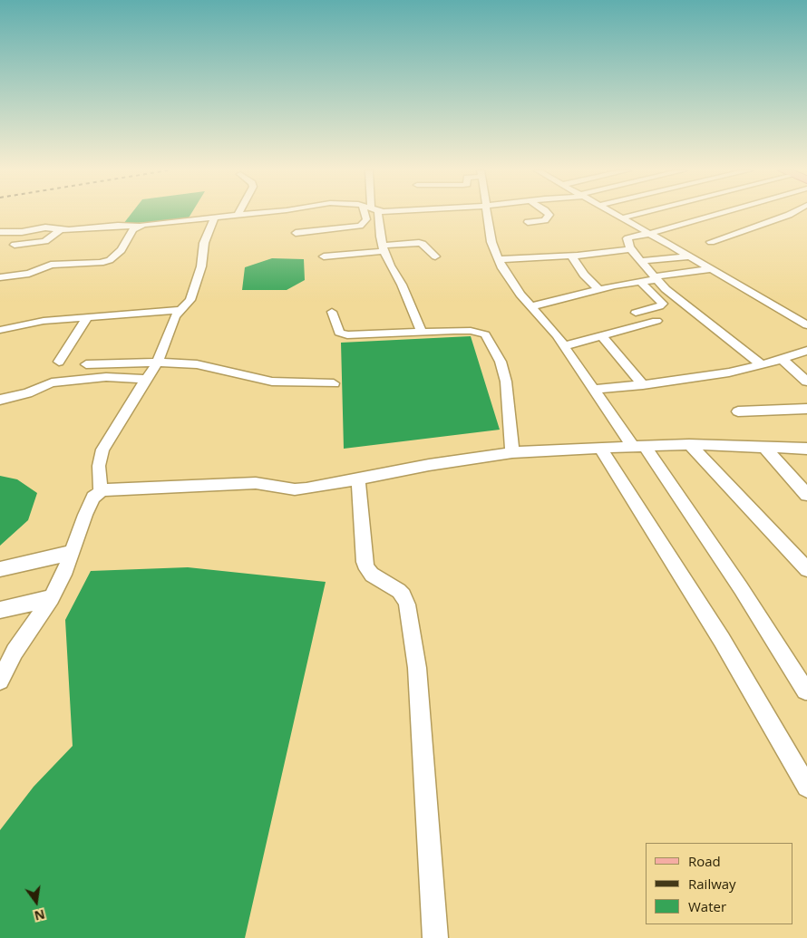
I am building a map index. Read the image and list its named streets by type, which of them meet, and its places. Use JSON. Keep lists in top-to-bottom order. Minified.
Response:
{"legend":["Road","Railway","Water"],"north":"bottom"}
